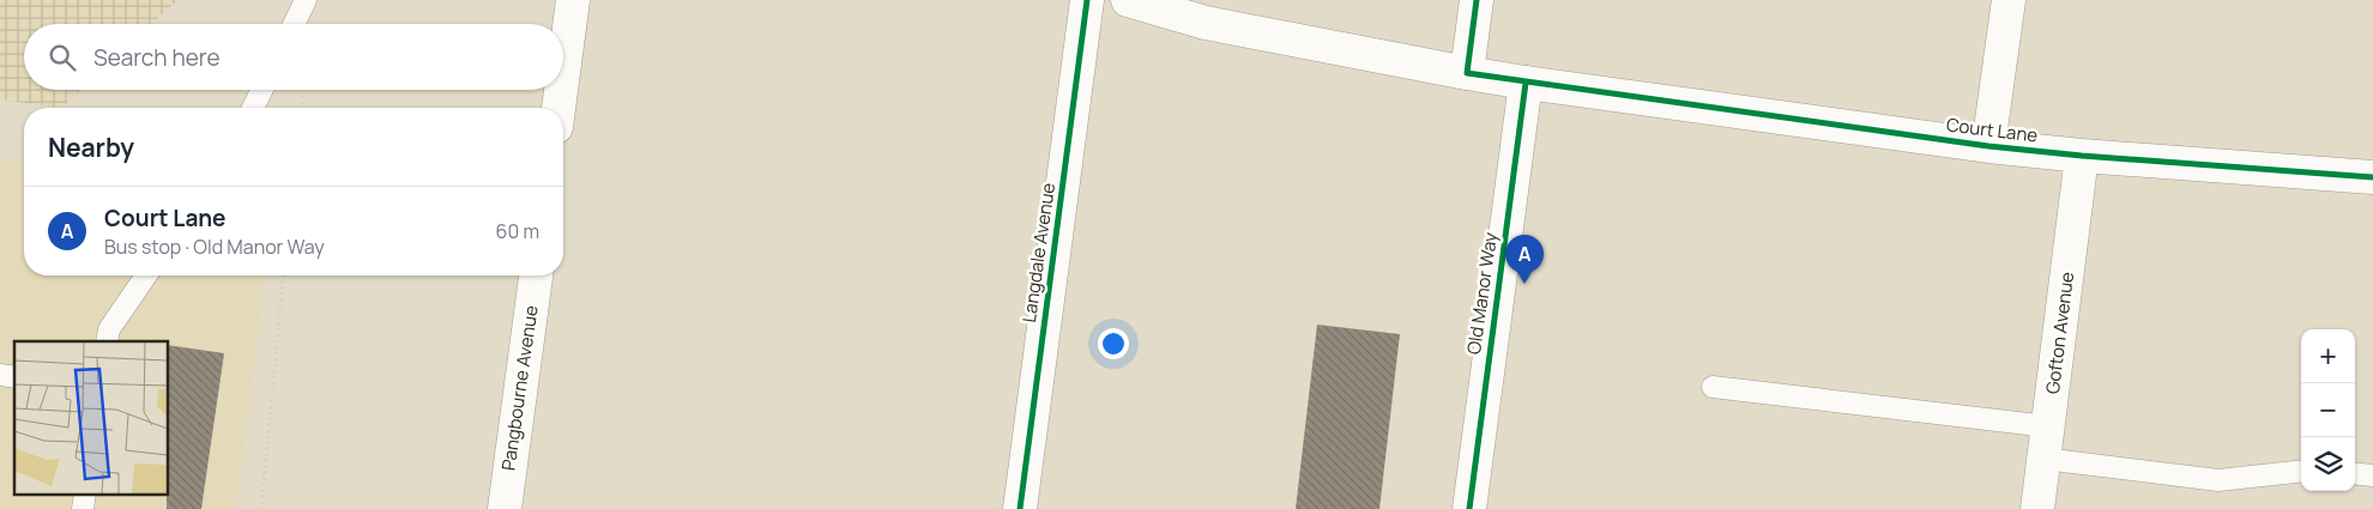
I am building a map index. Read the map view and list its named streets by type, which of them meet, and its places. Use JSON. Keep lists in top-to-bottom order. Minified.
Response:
{"streets":{"street":["Court Lane","Langdale Avenue","Old Manor Way","Gofton Avenue","Pangbourne Avenue"]},"crossings":[["Court Lane","Old Manor Way"],["Court Lane","Gofton Avenue"]],"page":{"search":"Search here","heading":"Nearby","list":[{"mark":"A","name":"Court Lane","note":"Bus stop · Old Manor Way","value":"60 m"}],"pins":"A","map_buttons":["+","−"]}}
